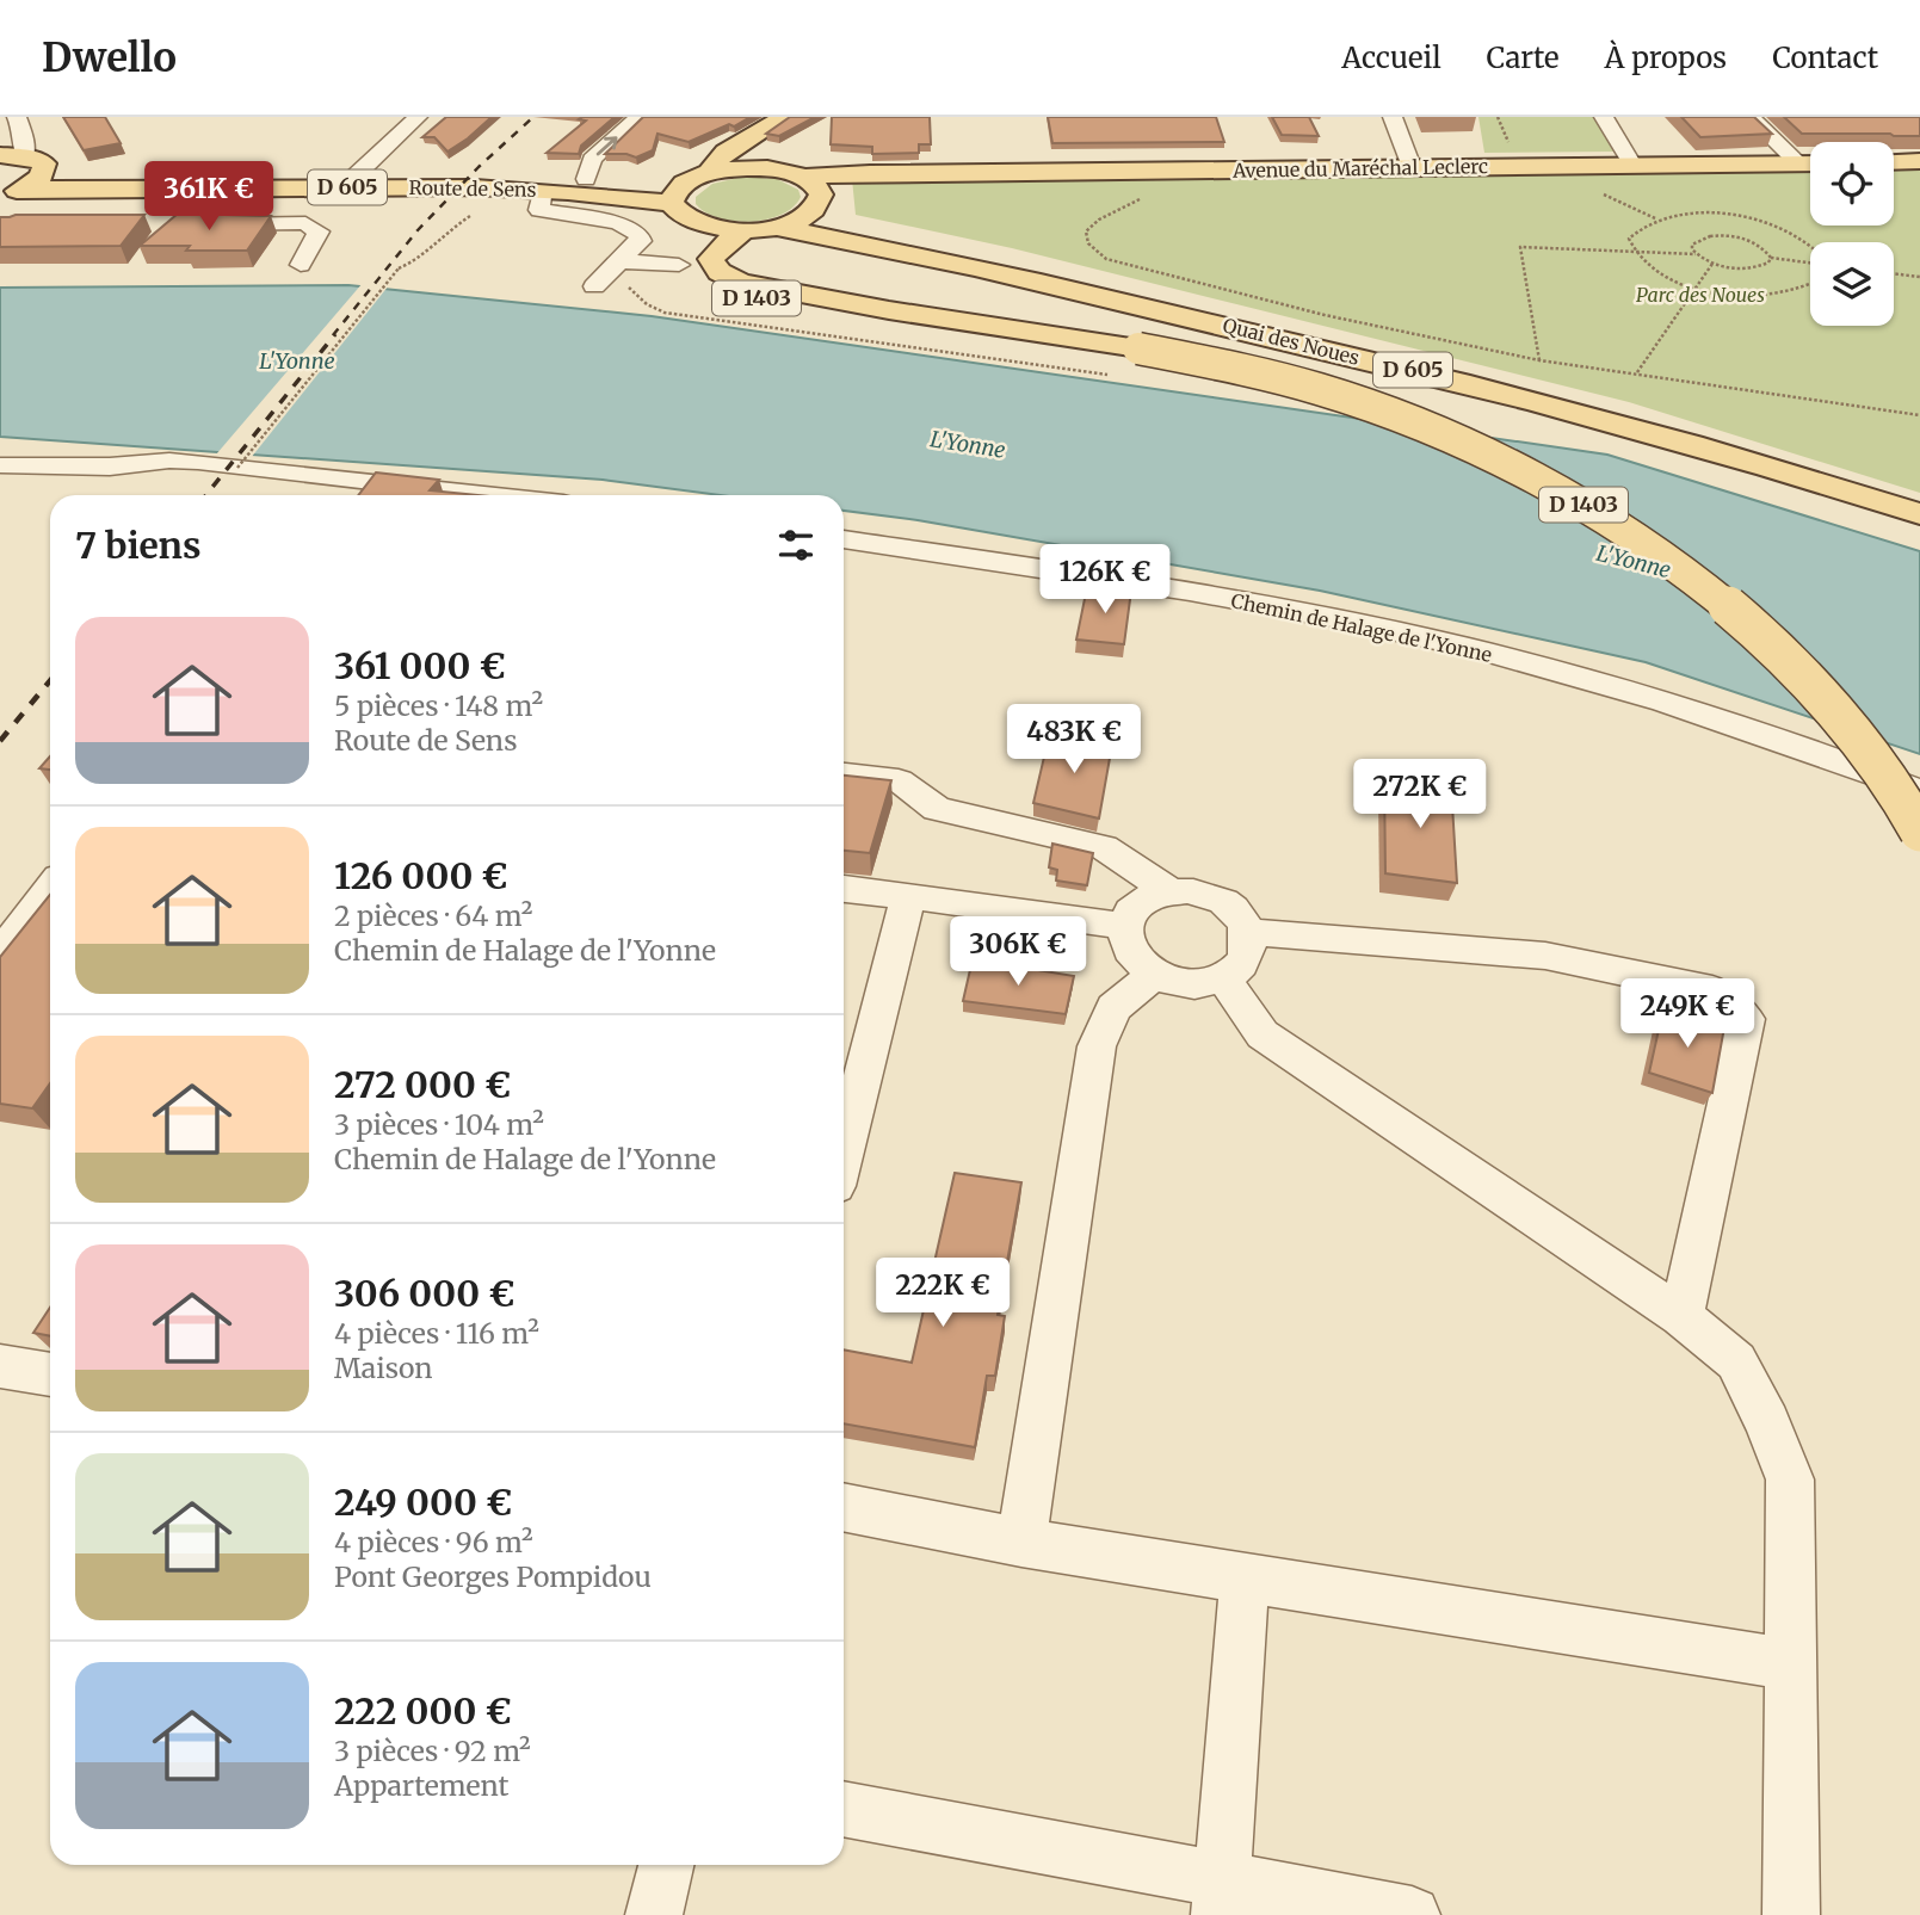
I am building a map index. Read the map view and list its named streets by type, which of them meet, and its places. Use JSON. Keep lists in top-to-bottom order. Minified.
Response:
{"streets":{"main road":["Avenue du Maréchal Leclerc","D 605","Route de Sens","D 1403","Quai des Noues"],"street":["Chemin de Halage de l'Yonne"]},"crossings":[["D 605","Quai des Noues"]],"water":["L'Yonne"],"parks":["Parc des Noues"],"page":{"header":"Dwello","nav":["Accueil","Carte","À propos","Contact"],"price":["361K €","126K €","483K €","272K €","306K €","249K €","222K €"],"heading":"7 biens","list":[{"name":"361 000 €","note":"5 pièces · 148 m² · Route de Sens"},{"name":"126 000 €","note":"2 pièces · 64 m² · Chemin de Halage de l'Yonne"},{"name":"272 000 €","note":"3 pièces · 104 m² · Chemin de Halage de l'Yonne"},{"name":"306 000 €","note":"4 pièces · 116 m² · Maison"},{"name":"249 000 €","note":"4 pièces · 96 m² · Pont Georges Pompidou"},{"name":"222 000 €","note":"3 pièces · 92 m² · Appartement"}]}}
